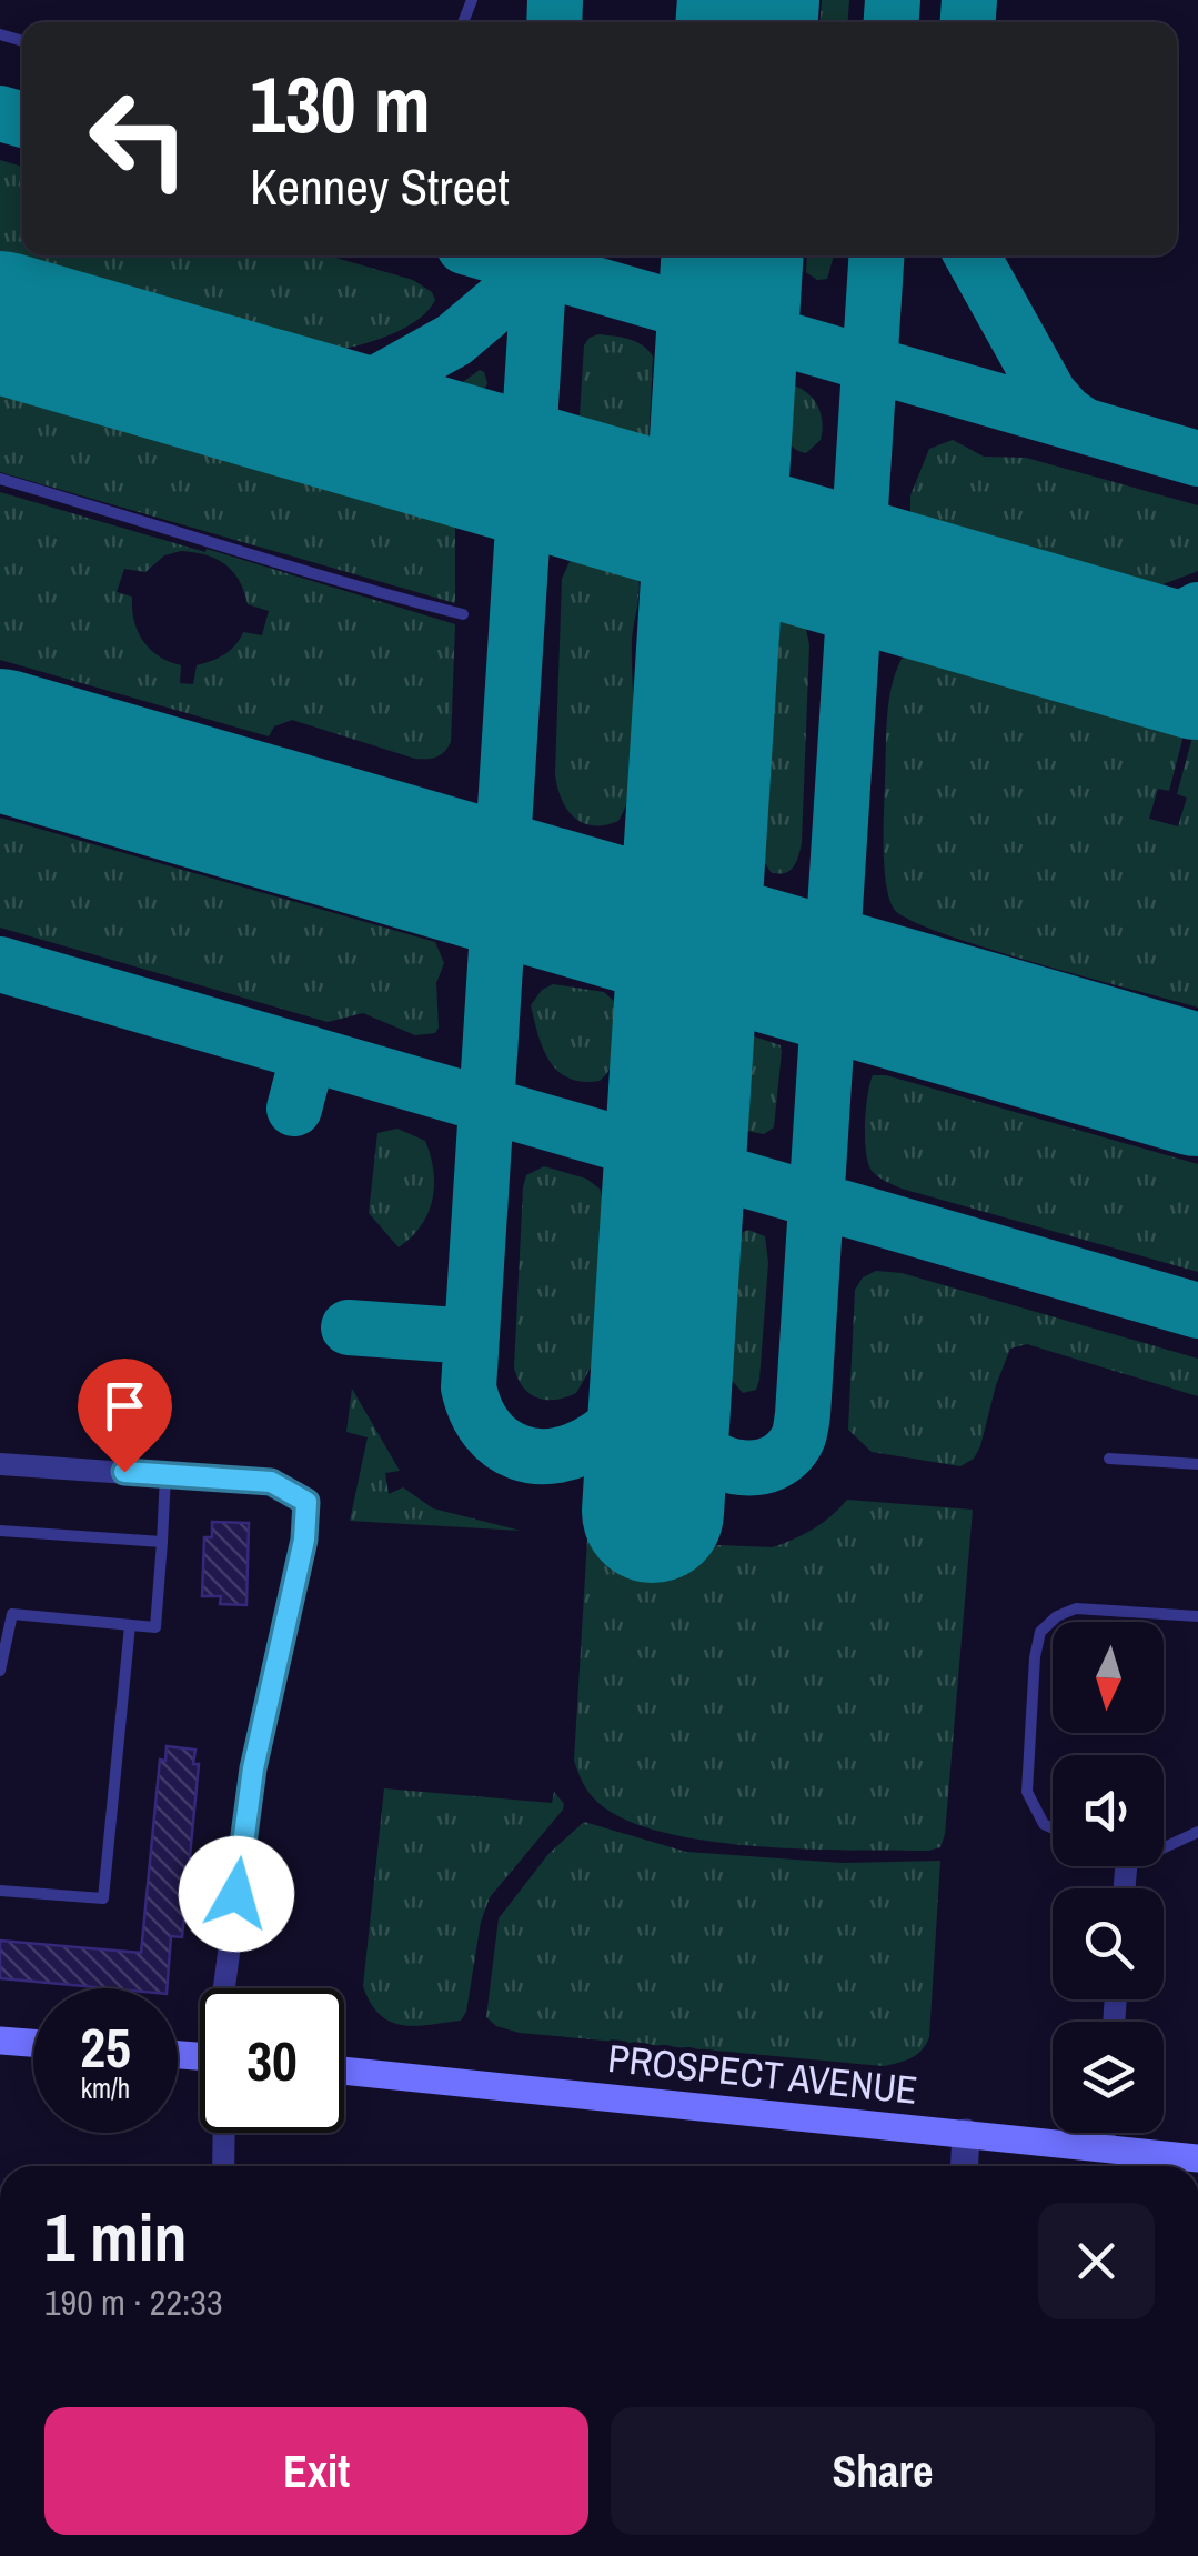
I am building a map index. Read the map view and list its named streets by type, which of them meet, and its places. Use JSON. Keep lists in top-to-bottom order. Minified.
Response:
{"streets":{"main road":["PROSPECT AVENUE"]},"north":"bottom","page":{"turn":["130 m","Kenney Street"],"speed":"25 km/h","limit":"30","heading":["1 min","190 m · 22:33"],"buttons":["Exit","Share"]}}
